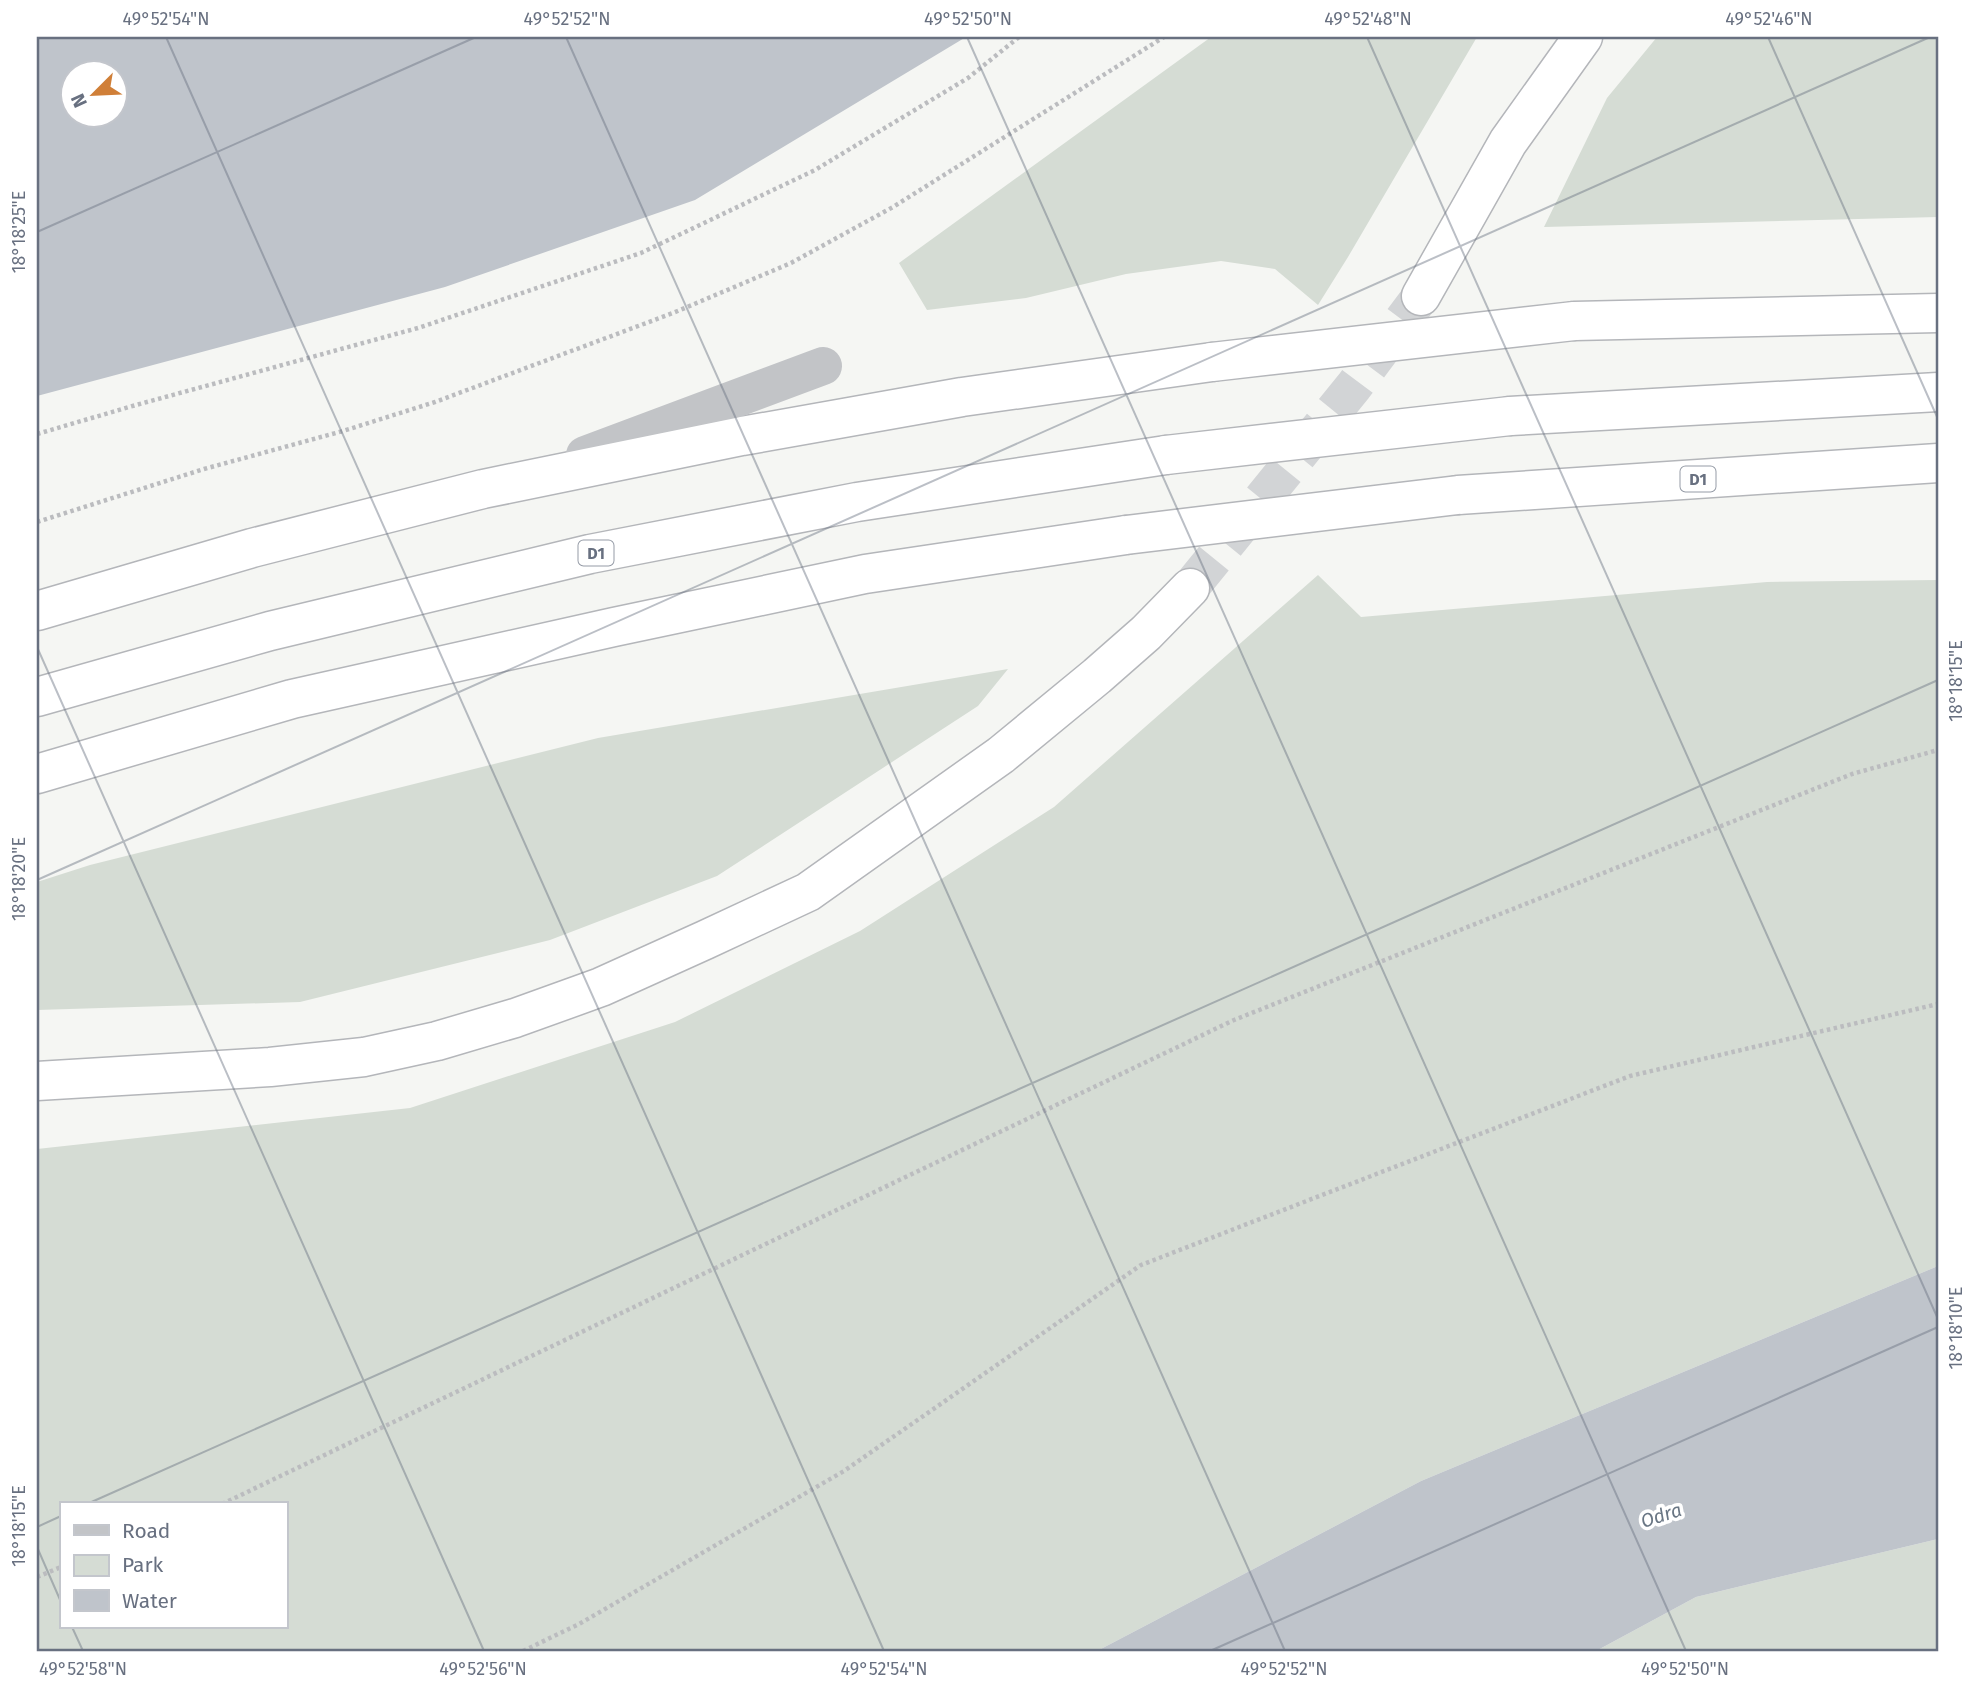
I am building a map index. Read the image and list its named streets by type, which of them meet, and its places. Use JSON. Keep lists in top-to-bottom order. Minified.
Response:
{"streets":{"highway":["D1"]},"water":["Odra"],"legend":["Road","Park","Water"],"north":"bottom left","coordinates":["49°52'54\"N","49°52'52\"N","49°52'50\"N","49°52'48\"N","49°52'46\"N","18°18'25\"E","18°18'15\"E","18°18'20\"E","18°18'10\"E","49°52'58\"N","49°52'56\"N"]}
